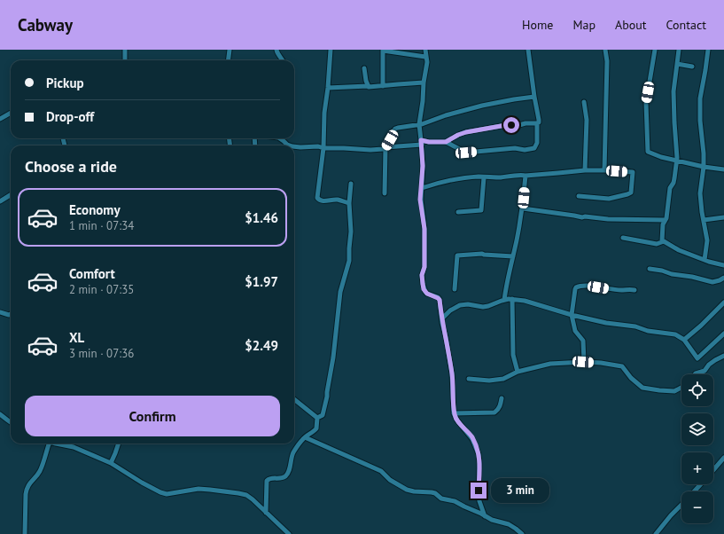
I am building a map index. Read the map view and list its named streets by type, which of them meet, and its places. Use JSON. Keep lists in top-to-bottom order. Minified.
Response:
{"page":{"header":"Cabway","nav":["Home","Map","About","Contact"],"banner":["Pickup","Drop-off"],"heading":"Choose a ride","list":[{"name":"Economy","note":"1 min · 07:34","value":"$1.46"},{"name":"Comfort","note":"2 min · 07:35","value":"$1.97"},{"name":"XL","note":"3 min · 07:36","value":"$2.49"}],"map_buttons":["+","−"],"buttons":"Confirm","bubble":"3 min"}}
